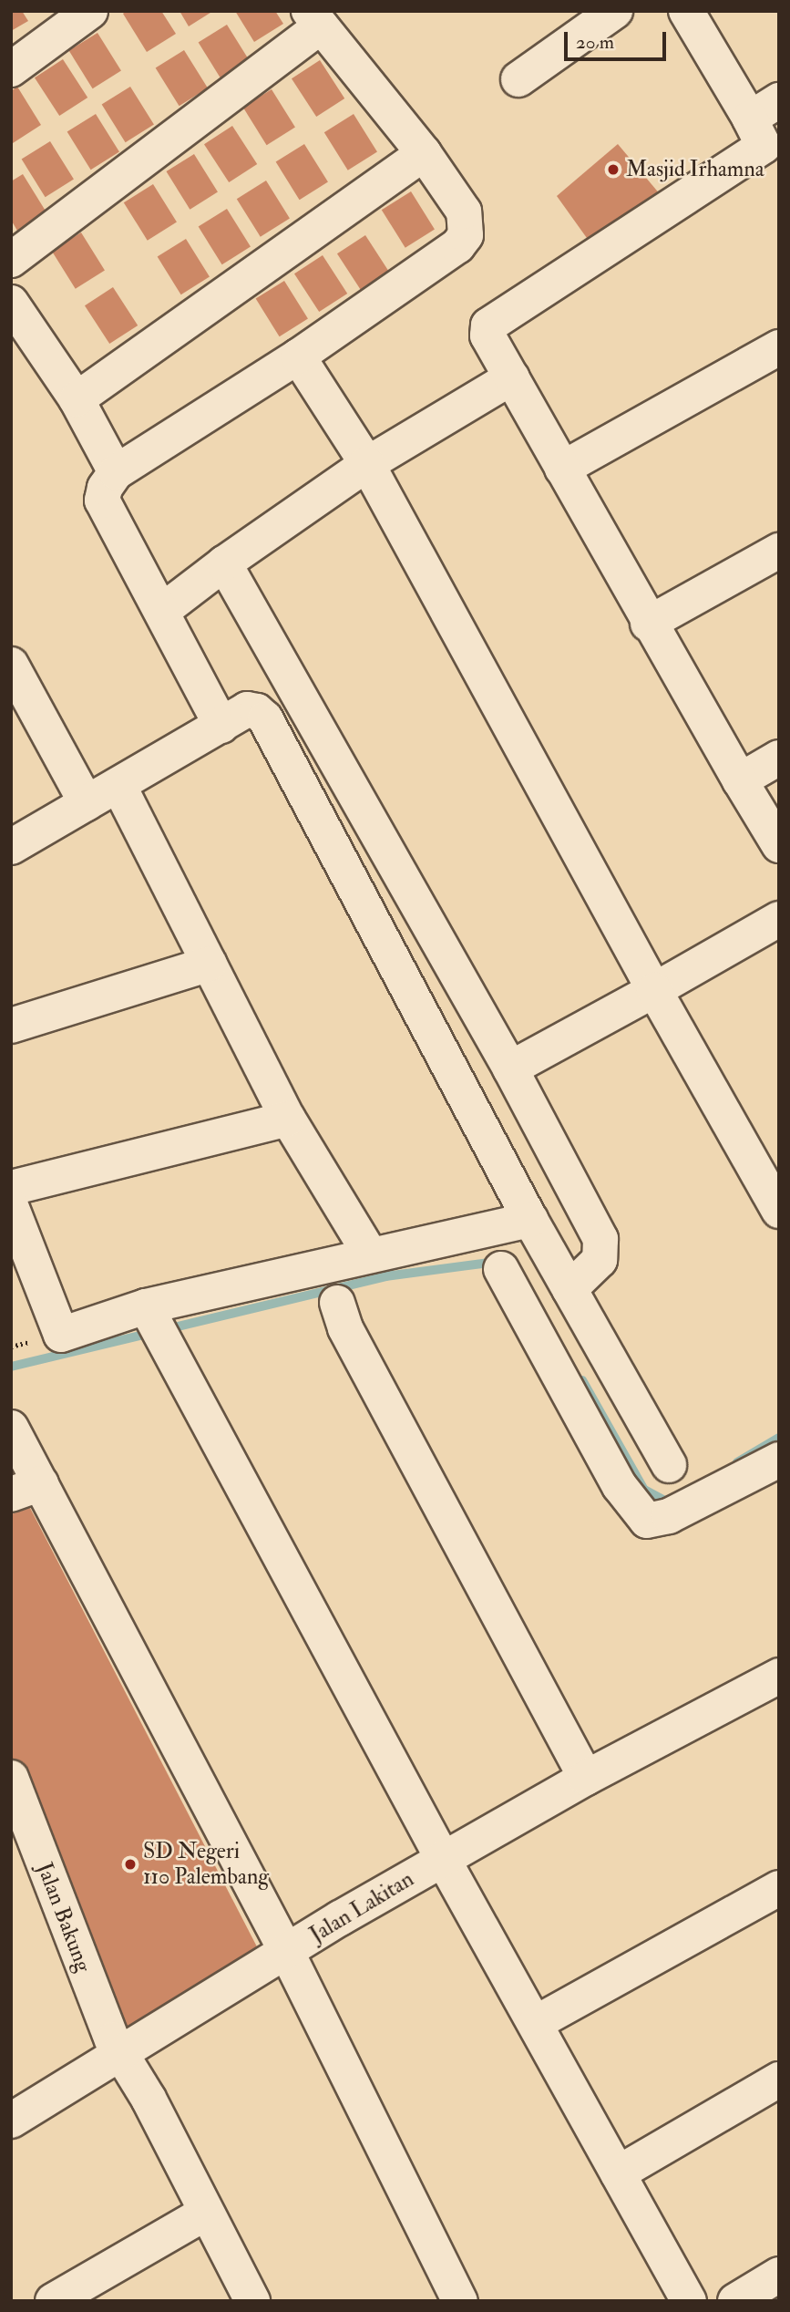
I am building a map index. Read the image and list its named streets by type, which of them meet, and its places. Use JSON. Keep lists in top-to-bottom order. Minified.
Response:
{"streets":{"street":["Jalan Lakitan","Jalan Bakung"]},"places":["Masjid Irhamna","SD Negeri 110 Palembang"],"scale_bar":"20 m"}
